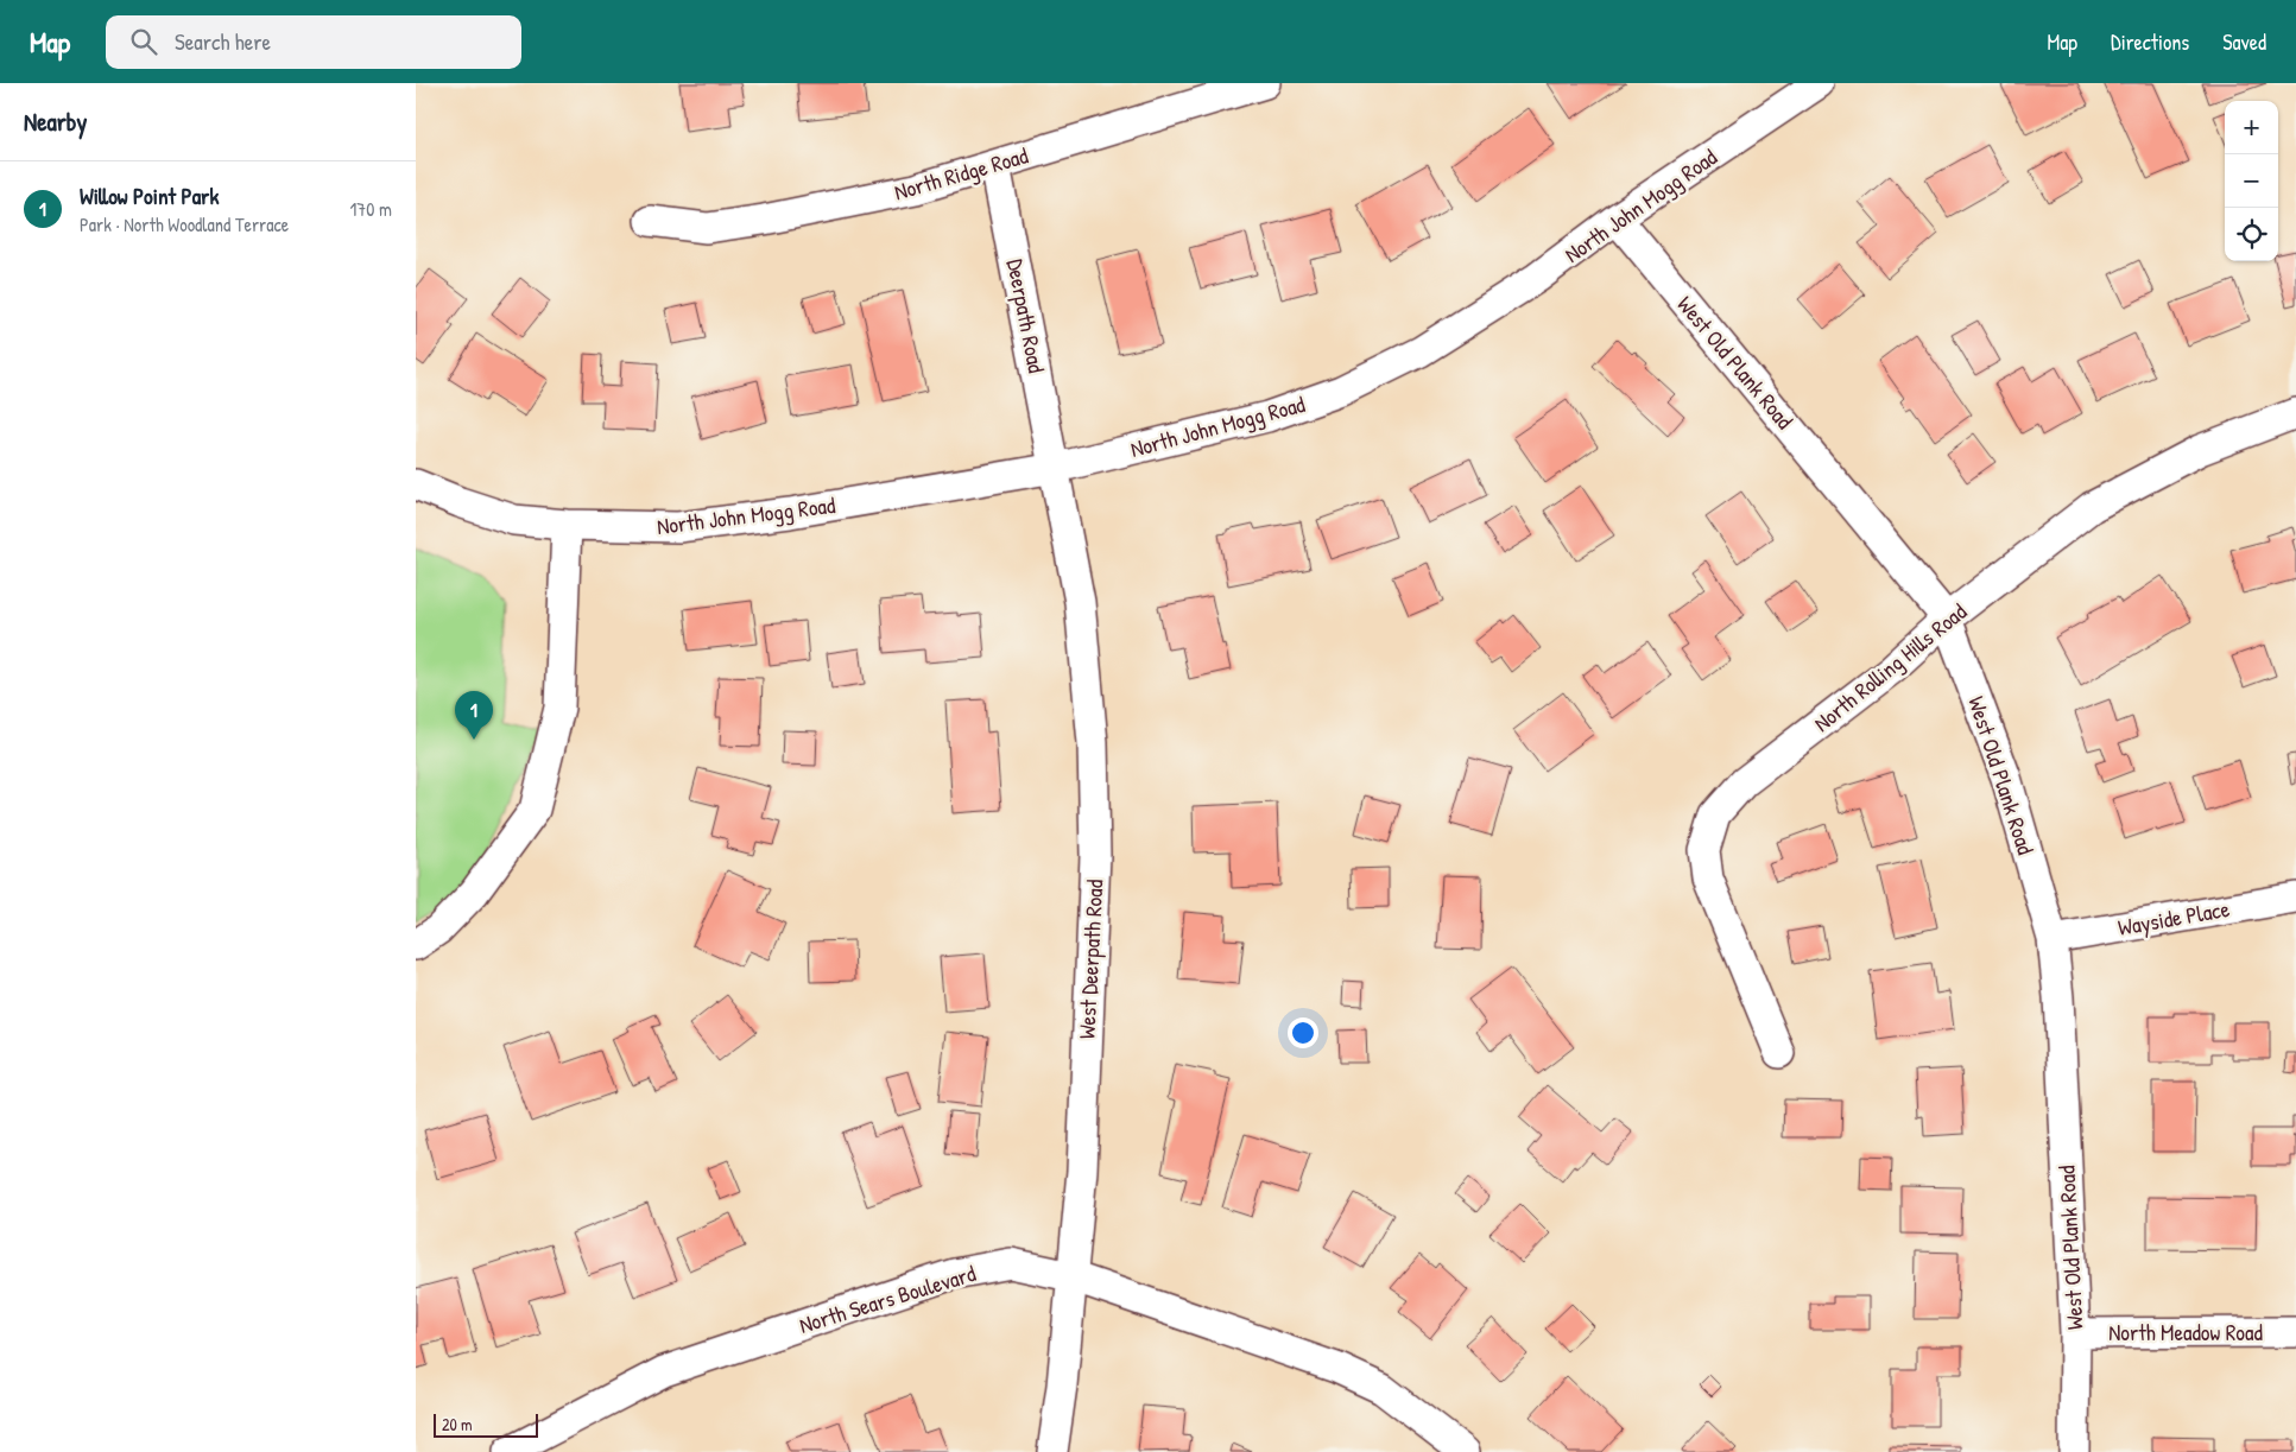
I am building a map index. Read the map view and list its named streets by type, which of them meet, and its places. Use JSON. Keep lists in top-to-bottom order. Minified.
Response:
{"streets":{"street":["North Ridge Road","North John Mogg Road","Deerpath Road","West Old Plank Road","North Rolling Hills Road","Wayside Place","West Deerpath Road","North Sears Boulevard","North Meadow Road"]},"crossings":[["North Ridge Road","Deerpath Road"],["North John Mogg Road","Deerpath Road"],["North John Mogg Road","West Old Plank Road"],["North John Mogg Road","West Deerpath Road"],["Deerpath Road","West Deerpath Road"],["West Old Plank Road","North Rolling Hills Road"],["West Old Plank Road","Wayside Place"],["West Old Plank Road","North Meadow Road"],["West Deerpath Road","North Sears Boulevard"]],"scale_bar":"20 m","page":{"header":"Map","search":"Search here","nav":["Map","Directions","Saved"],"heading":"Nearby","map_buttons":["+","−"],"list":[{"mark":"1","name":"Willow Point Park","note":"Park · North Woodland Terrace","value":"170 m"}],"pins":"1","scale":"20 m"}}
